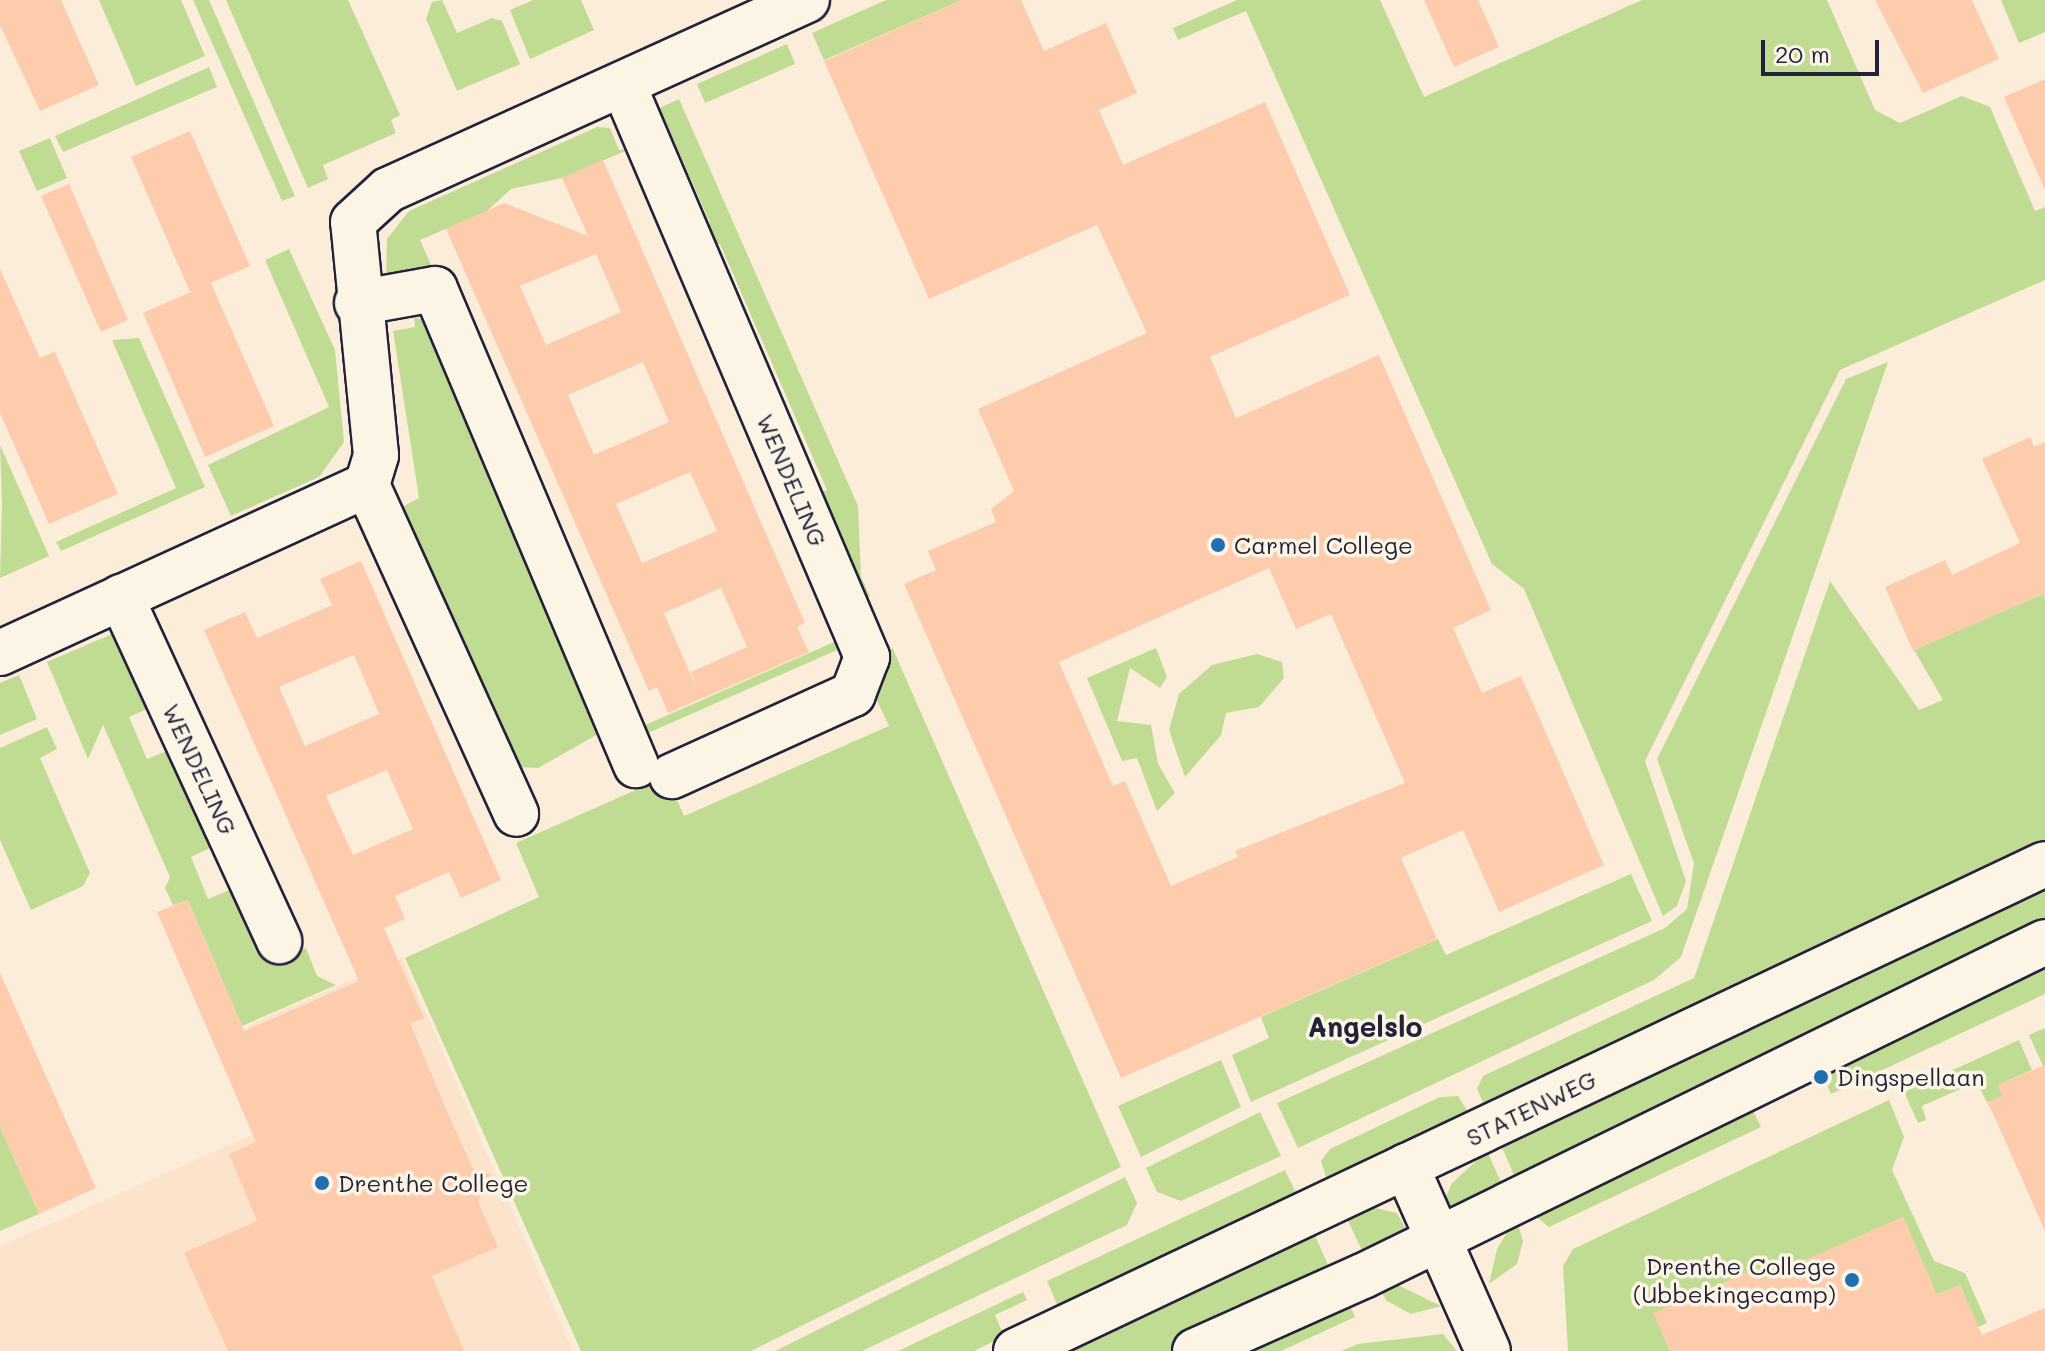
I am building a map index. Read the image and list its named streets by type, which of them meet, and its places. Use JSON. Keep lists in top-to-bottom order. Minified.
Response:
{"streets":{"street":["WENDELING","STATENWEG"]},"districts":["Angelslo"],"places":["Carmel College","Dingspellaan","Drenthe College","Drenthe College (Ubbekingecamp)"],"scale_bar":"20 m"}
